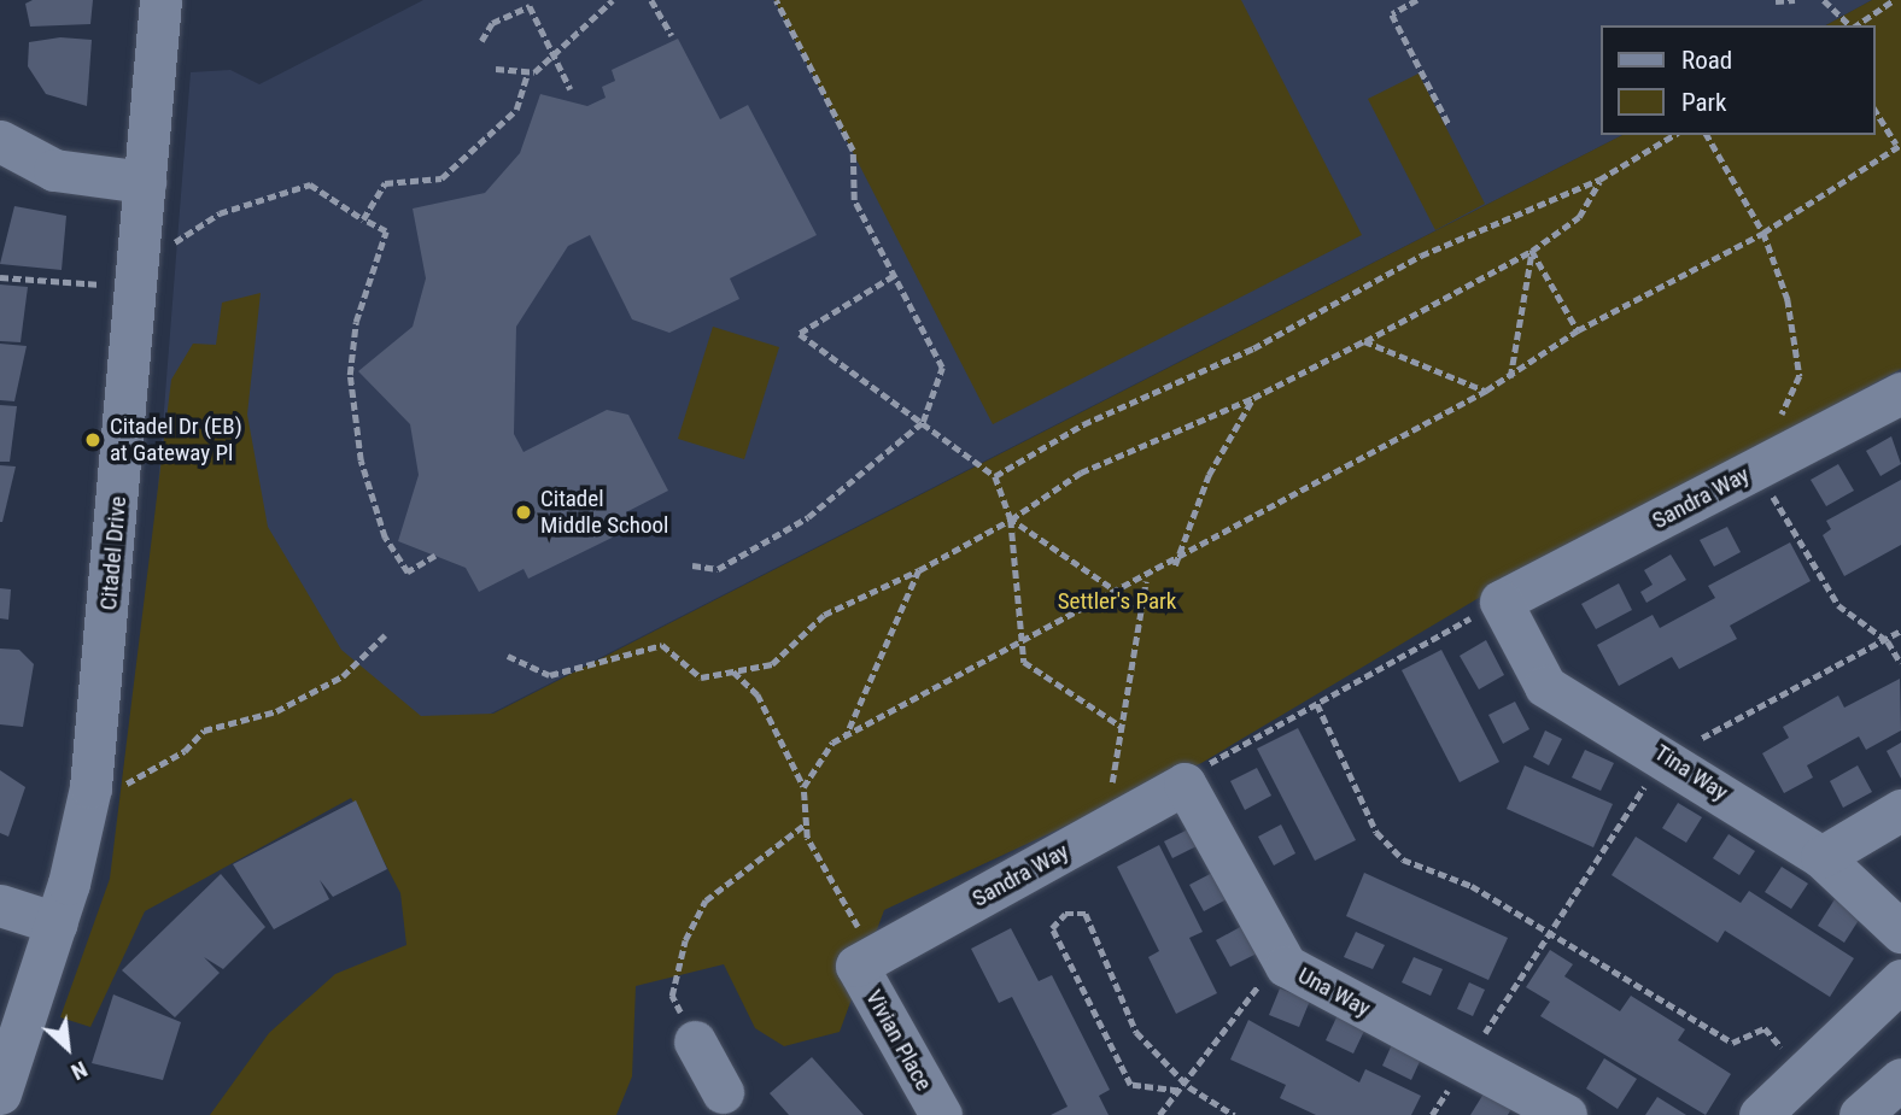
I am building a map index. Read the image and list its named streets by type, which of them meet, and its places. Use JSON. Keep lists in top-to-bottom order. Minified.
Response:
{"streets":{"street":["Sandra Way","Citadel Drive","Tina Way","Una Way","Vivian Place"]},"crossings":[["Sandra Way","Tina Way"],["Sandra Way","Una Way"],["Sandra Way","Vivian Place"]],"parks":["Settler's Park"],"places":["Citadel Dr (EB) at Gateway Pl","Citadel Middle School"],"legend":["Road","Park"],"north":"bottom right"}
